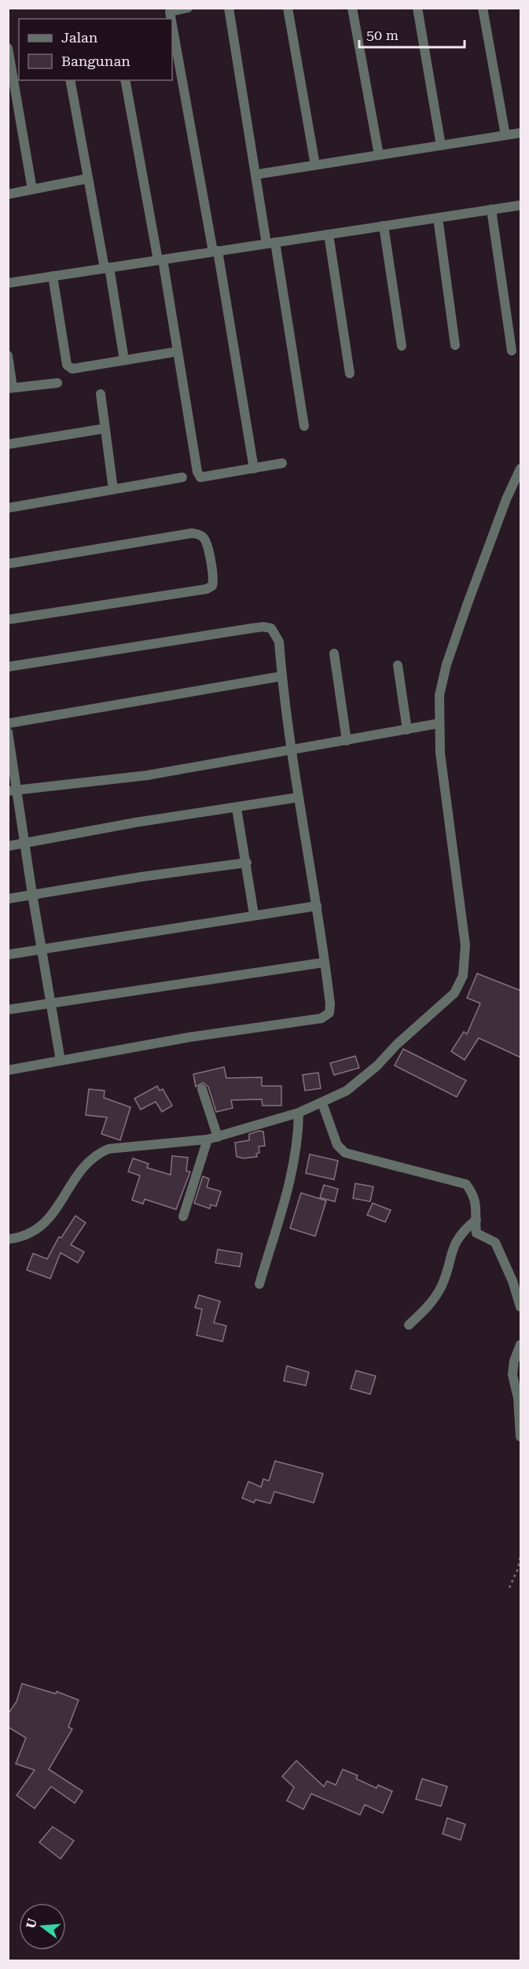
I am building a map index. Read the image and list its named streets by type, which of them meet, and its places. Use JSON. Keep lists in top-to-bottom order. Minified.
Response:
{"legend":["Jalan","Bangunan"],"scale_bar":"50 m","north":"left"}
